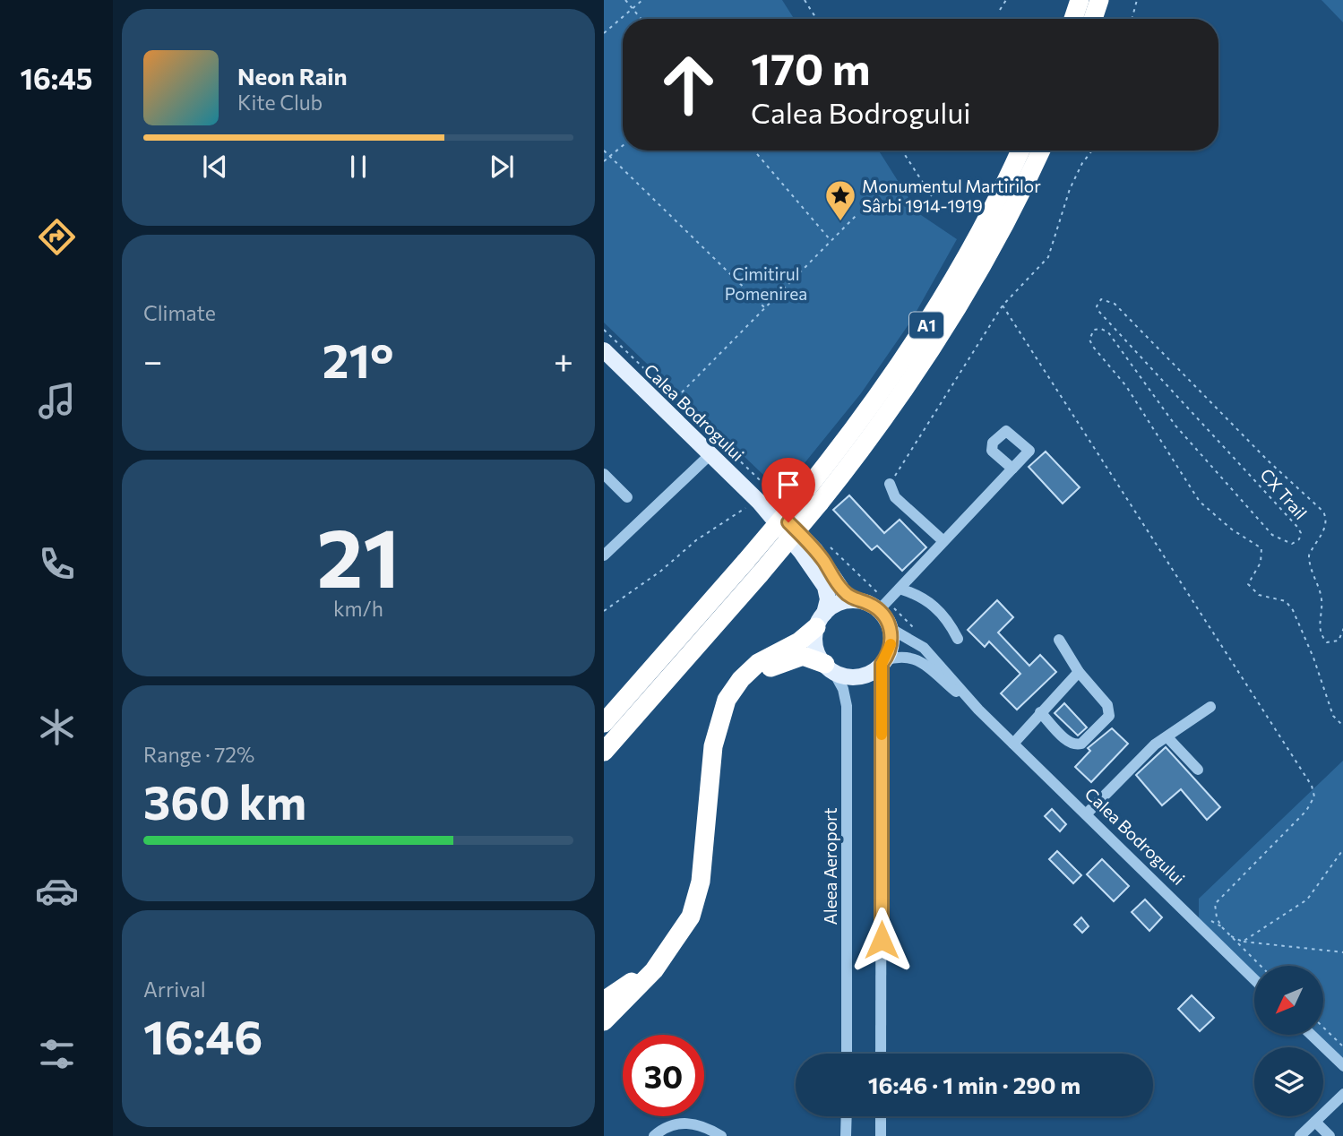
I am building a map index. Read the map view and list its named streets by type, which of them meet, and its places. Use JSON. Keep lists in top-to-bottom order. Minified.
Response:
{"streets":{"highway":["A1"],"main road":["Calea Bodrogului"],"street":["Aleea Aeroport"],"path":["CX Trail"]},"crossings":[["Calea Bodrogului","Aleea Aeroport"]],"parks":["Cimitirul Pomenirea"],"places":{"place":["Monumentul Martirilor Sârbi 1914-1919"]},"north":"bottom left","page":{"tabs":"16:45","turn":["170 m","Calea Bodrogului"],"song":["Neon Rain","Kite Club"],"tile":["Climate",["21","km/h"],["Range · 72%","360 km"],["Arrival","16:46"]],"heat":["−","21°","+"],"limit":"30","trip":"16:46 · 1 min · 290 m"}}
